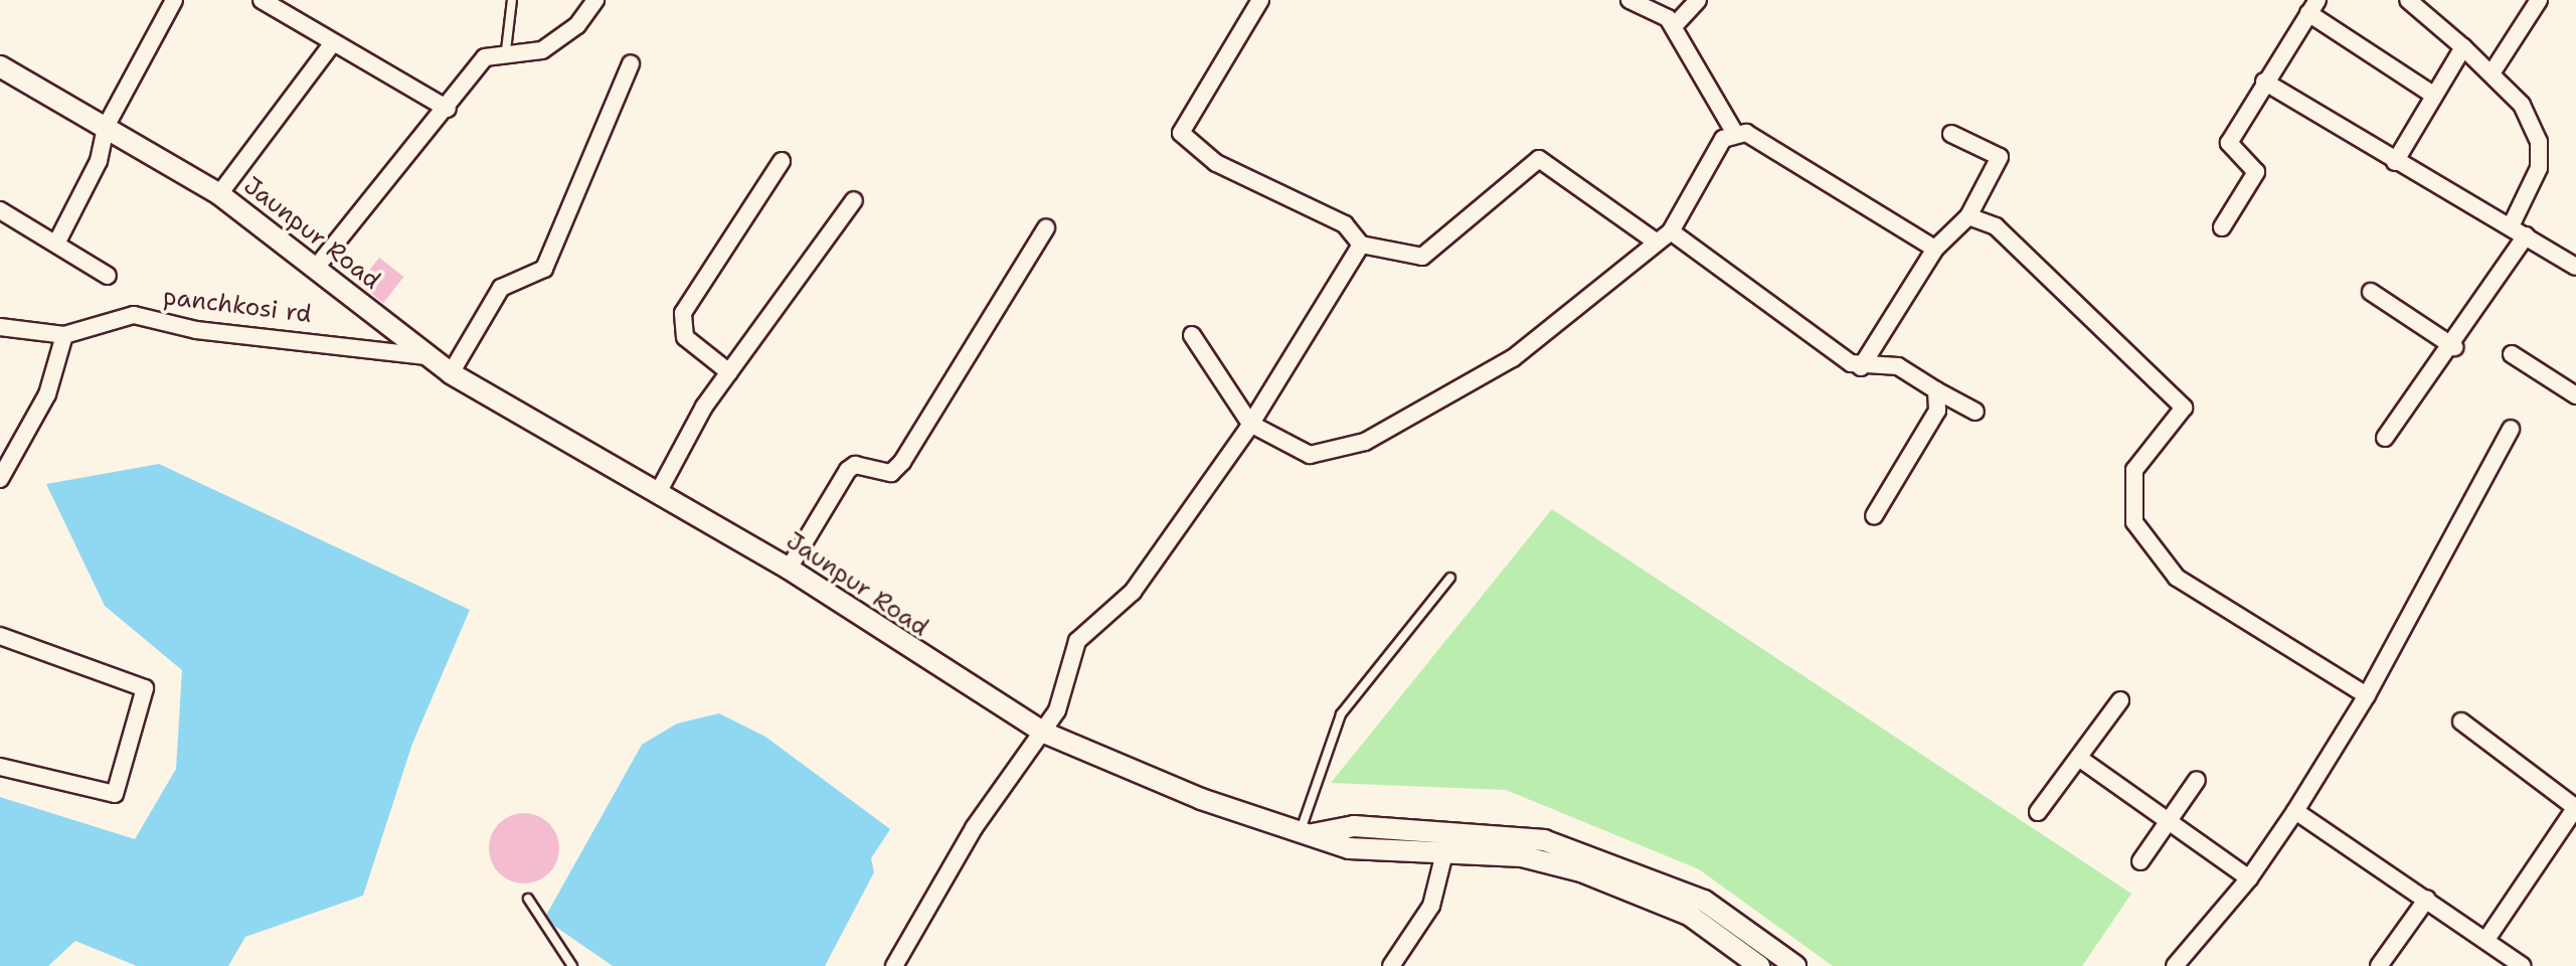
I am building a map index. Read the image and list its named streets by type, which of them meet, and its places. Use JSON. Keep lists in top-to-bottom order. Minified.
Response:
{"streets":{"street":["Jaunpur Road","panchkosi rd"]},"crossings":[["Jaunpur Road","panchkosi rd"]]}
